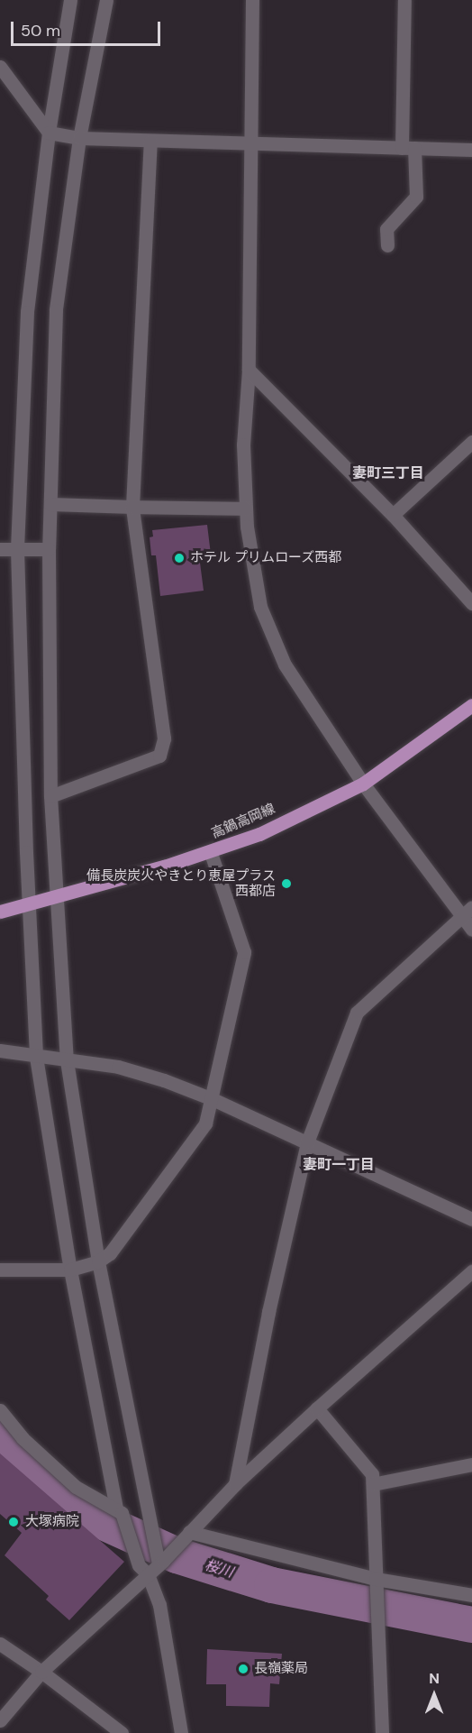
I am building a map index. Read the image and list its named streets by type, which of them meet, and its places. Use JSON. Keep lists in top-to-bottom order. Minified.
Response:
{"streets":{"main road":["高鍋高岡線"]},"districts":["妻町三丁目","妻町一丁目"],"water":["桜川"],"places":["ホテル プリムローズ西都","備長炭炭火やきとり恵屋プラス 西都店","大塚病院","長嶺薬局"],"scale_bar":"50 m","north":"top"}
